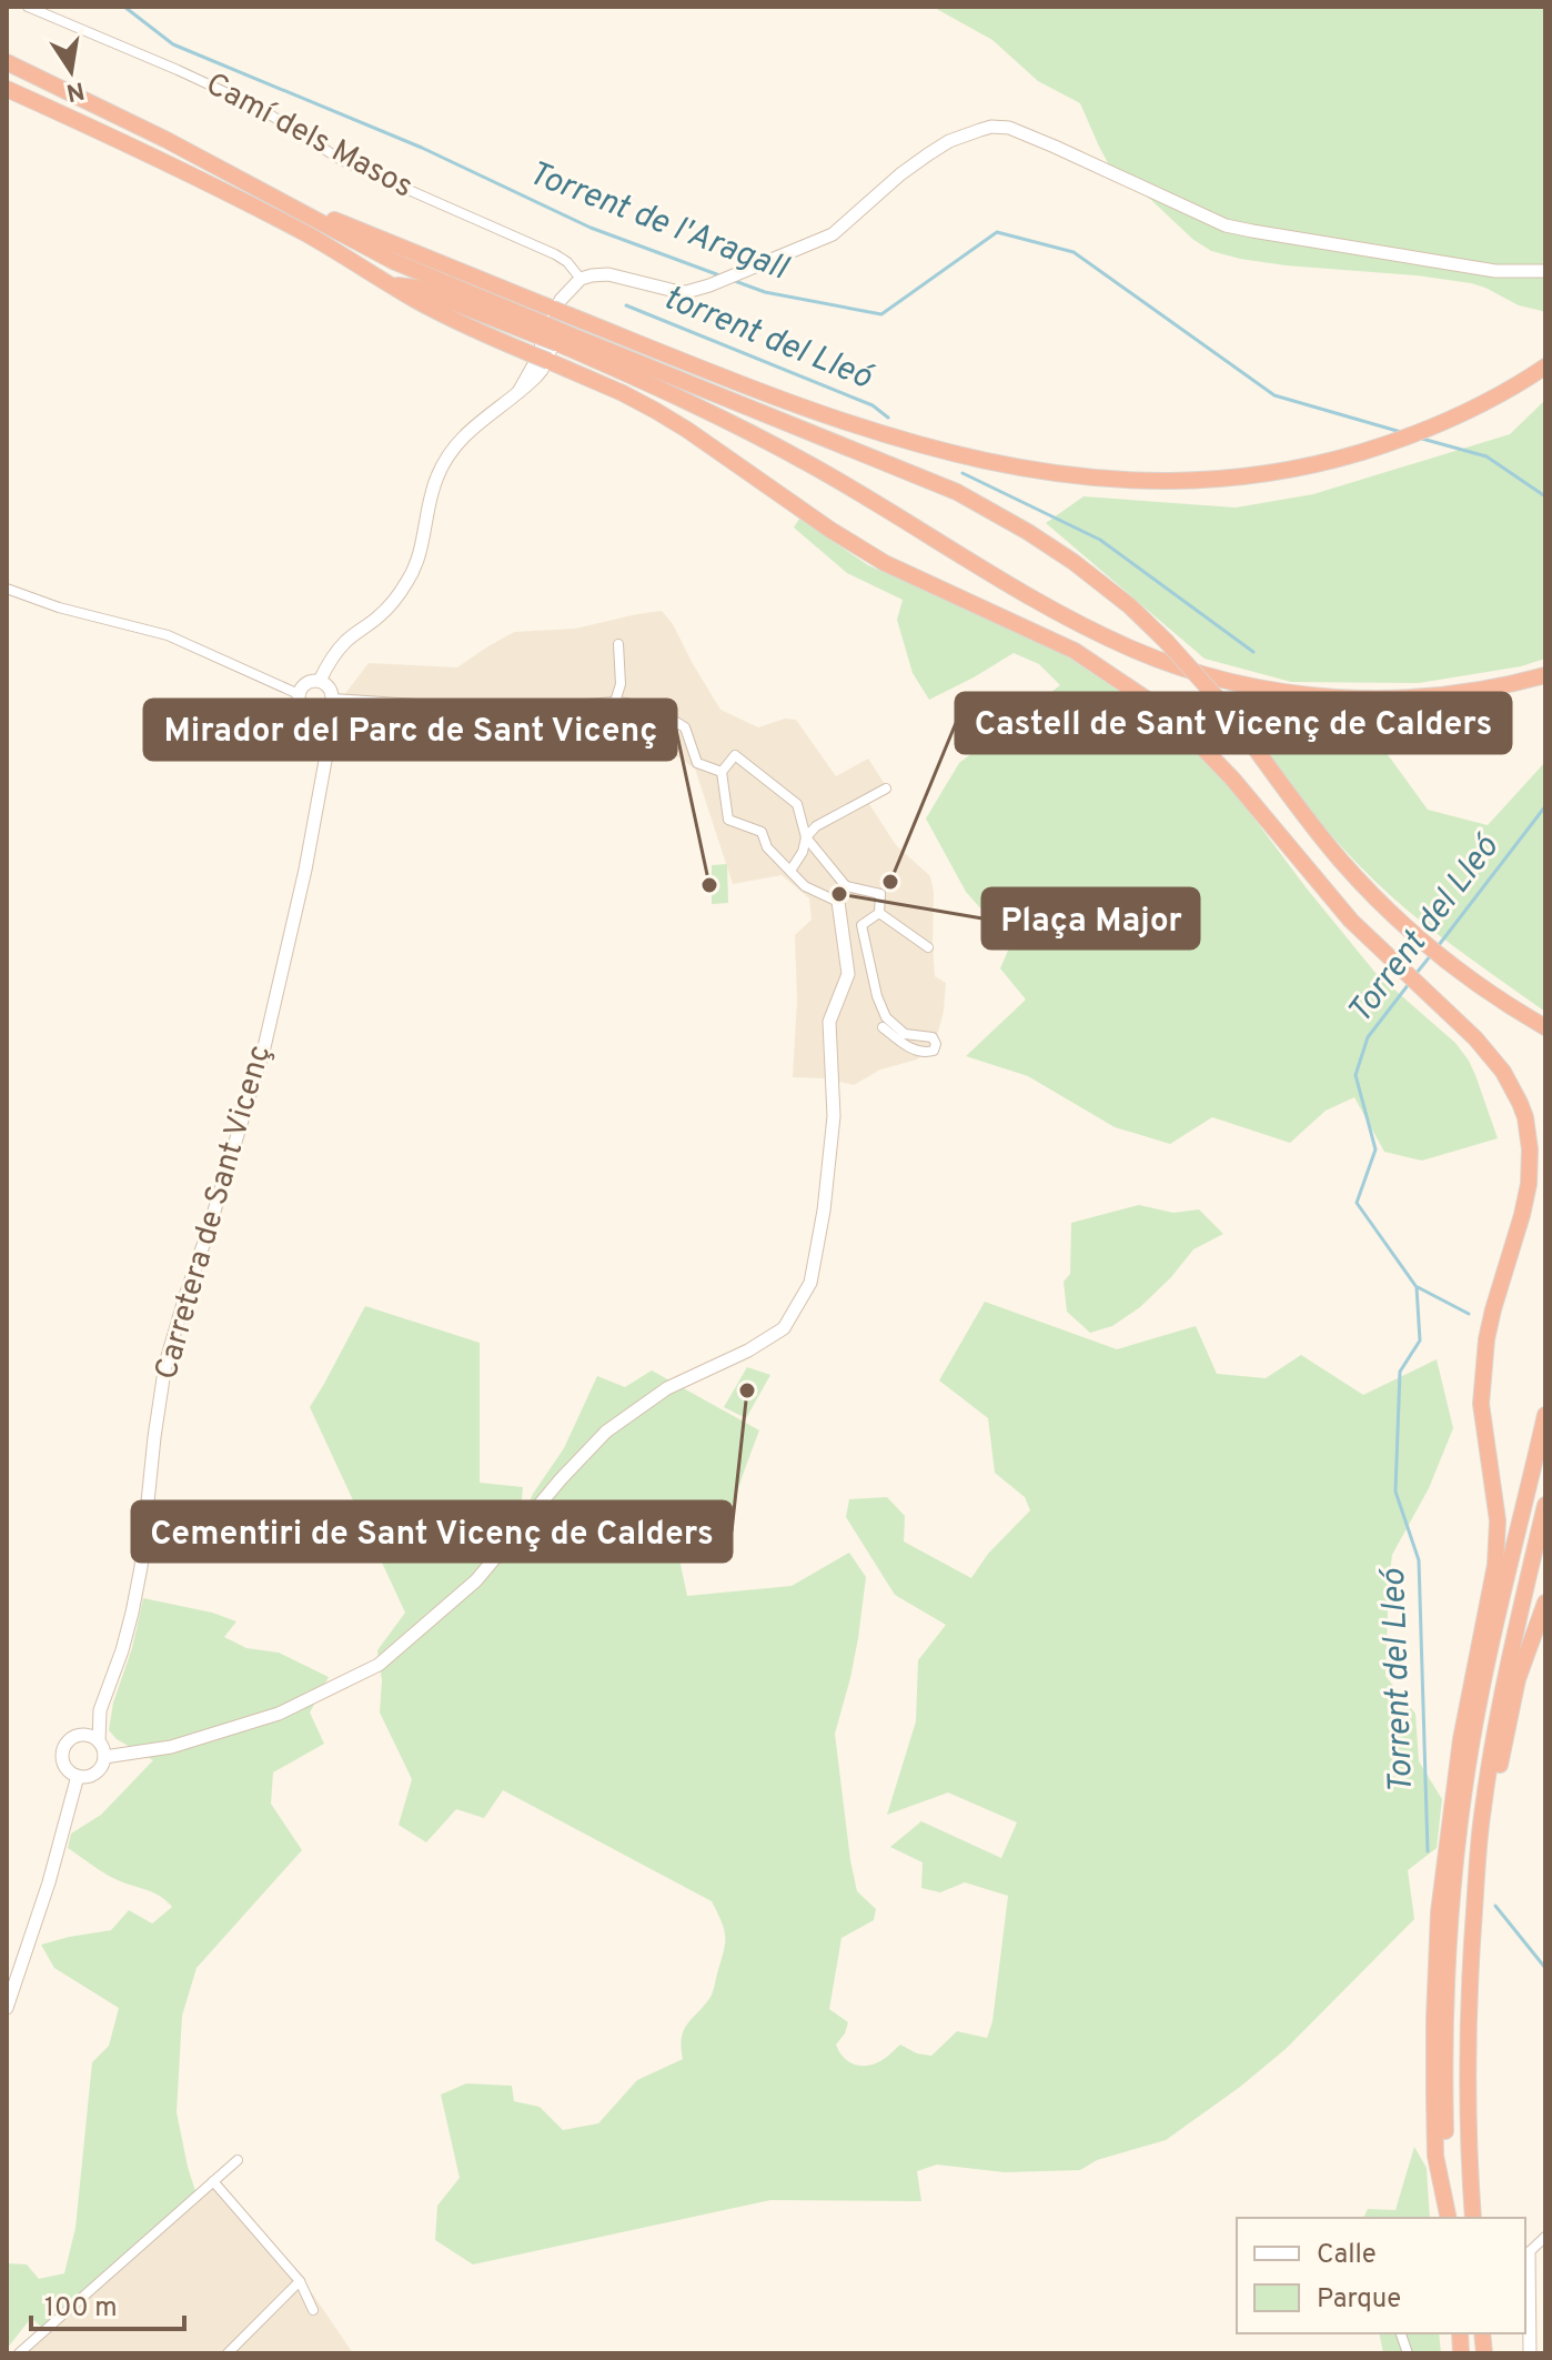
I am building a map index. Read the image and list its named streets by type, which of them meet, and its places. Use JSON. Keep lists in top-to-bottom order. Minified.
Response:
{"streets":{"street":["Camí dels Masos","Carretera de Sant Vicenç"]},"water":["Torrent de l'Aragall","torrent del Lleó","Torrent del Lleó"],"places":["Castell de Sant Vicenç de Calders","Mirador del Parc de Sant Vicenç","Plaça Major","Cementiri de Sant Vicenç de Calders"],"legend":["Calle","Parque"],"scale_bar":"100 m","north":"bottom"}
